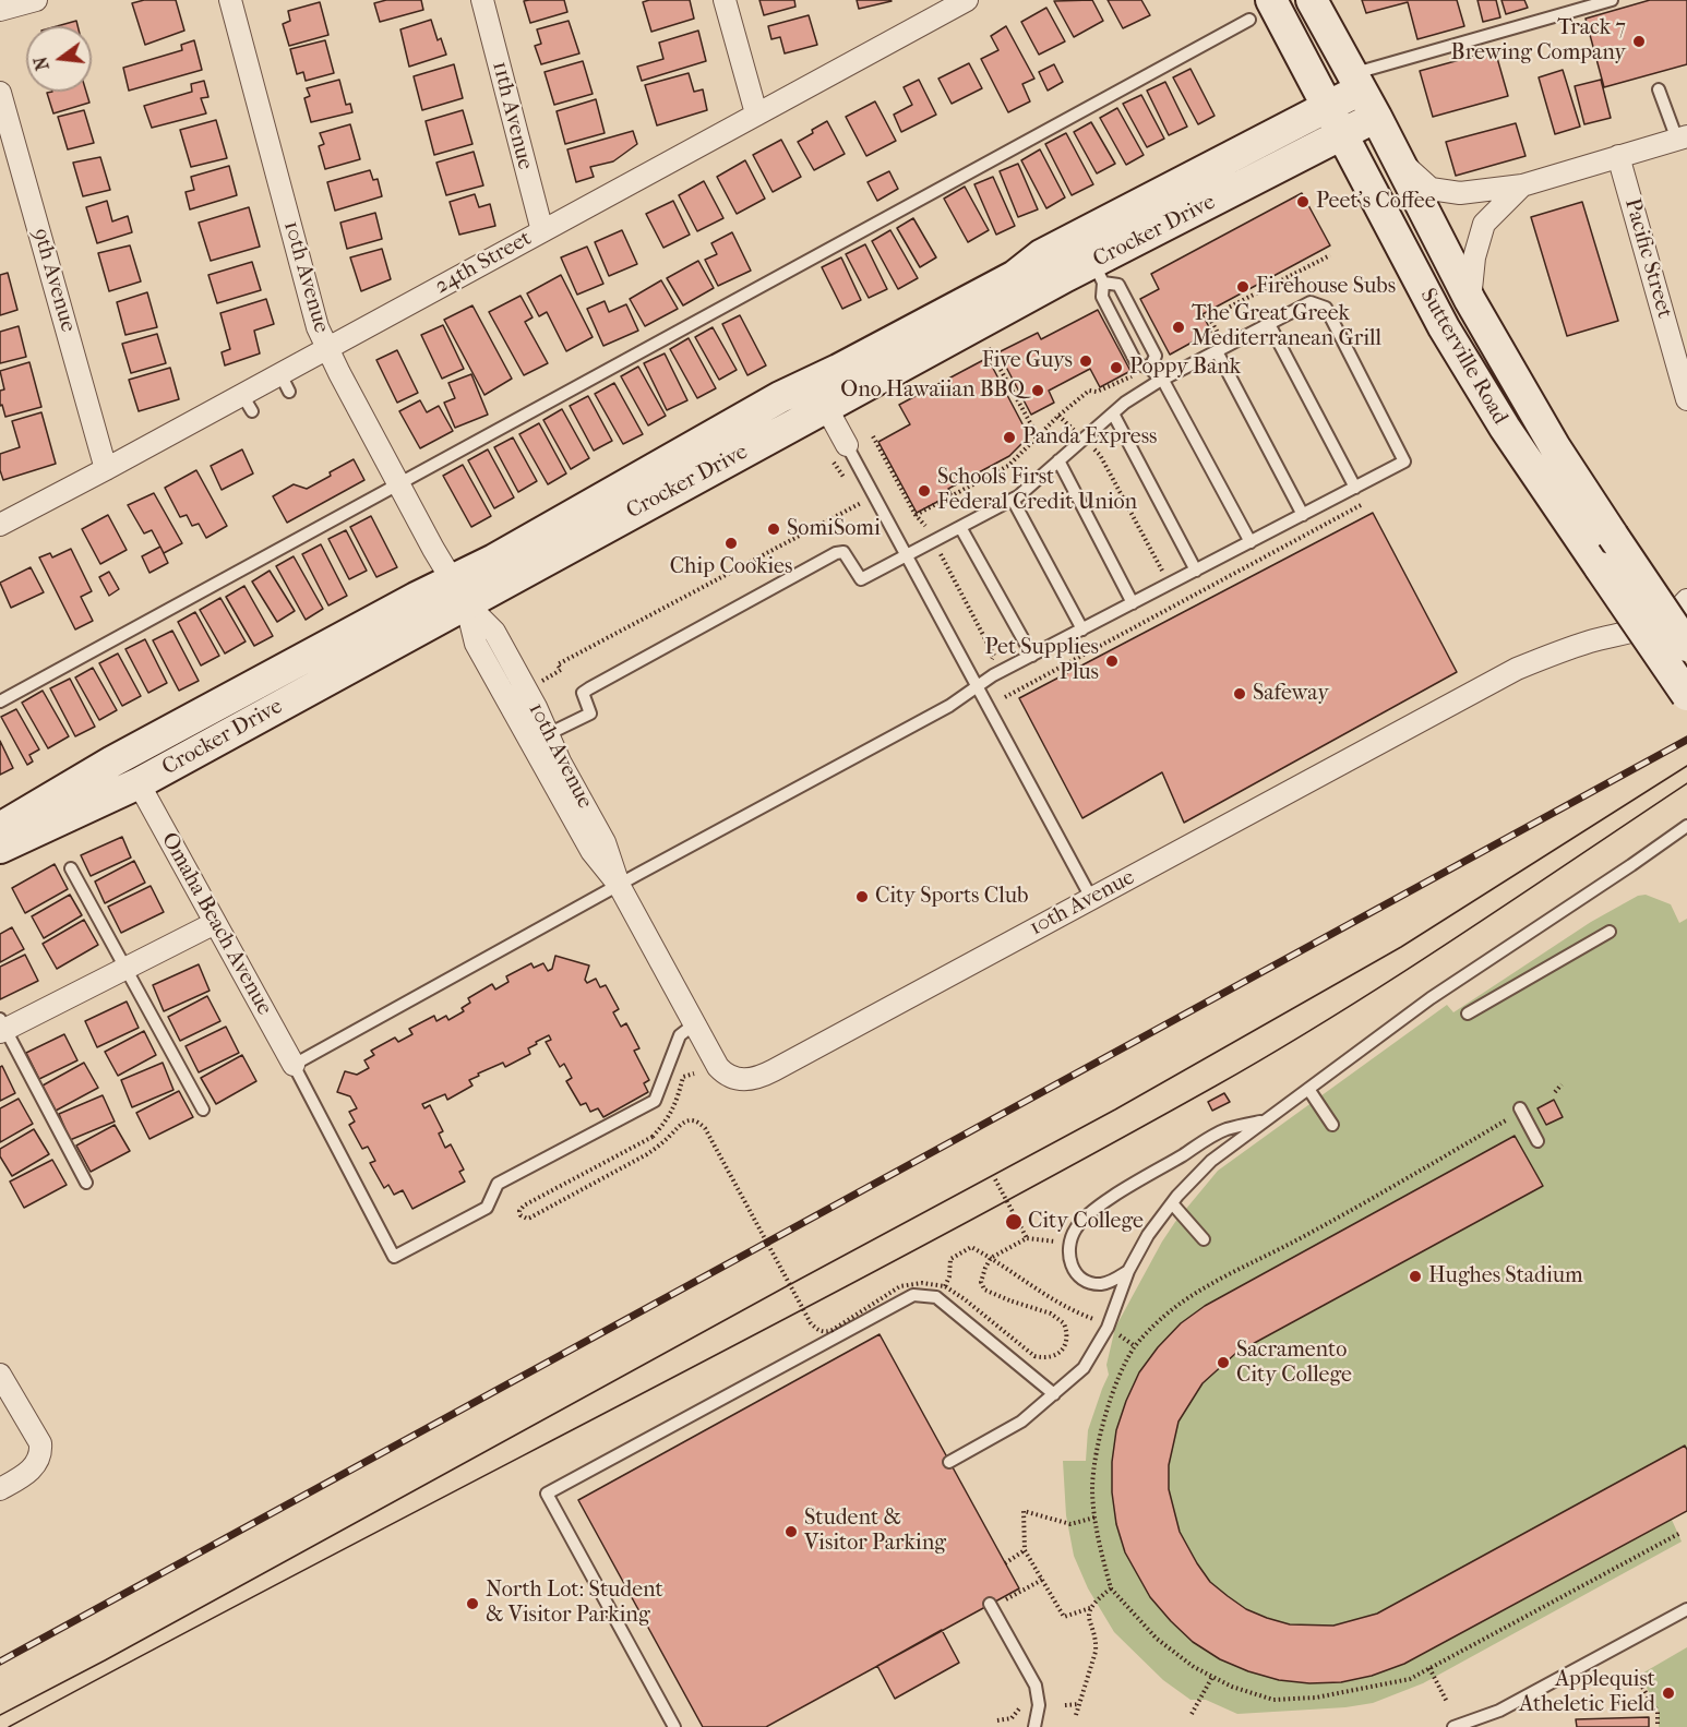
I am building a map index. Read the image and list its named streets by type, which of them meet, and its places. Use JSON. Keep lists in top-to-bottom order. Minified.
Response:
{"streets":{"street":["11th Avenue","Crocker Drive","Pacific Street","24th Street","10th Avenue","9th Avenue","Sutterville Road","Omaha Beach Avenue"]},"crossings":[["11th Avenue","24th Street"],["Crocker Drive","10th Avenue"],["Crocker Drive","Sutterville Road"],["Crocker Drive","Omaha Beach Avenue"],["24th Street","10th Avenue"],["24th Street","9th Avenue"]],"places":["Track 7 Brewing Company","Peet's Coffee","Firehouse Subs","The Great Greek Mediterranean Grill","Five Guys","Poppy Bank","Ono Hawaiian BBQ","Panda Express","Schools First Federal Credit Union","SomiSomi","Chip Cookies","Pet Supplies Plus","Safeway","City Sports Club","City College","Hughes Stadium","Sacramento City College","Student & Visitor Parking","North Lot: Student & Visitor Parking","Applequist Atheletic Field"],"north":"left"}
